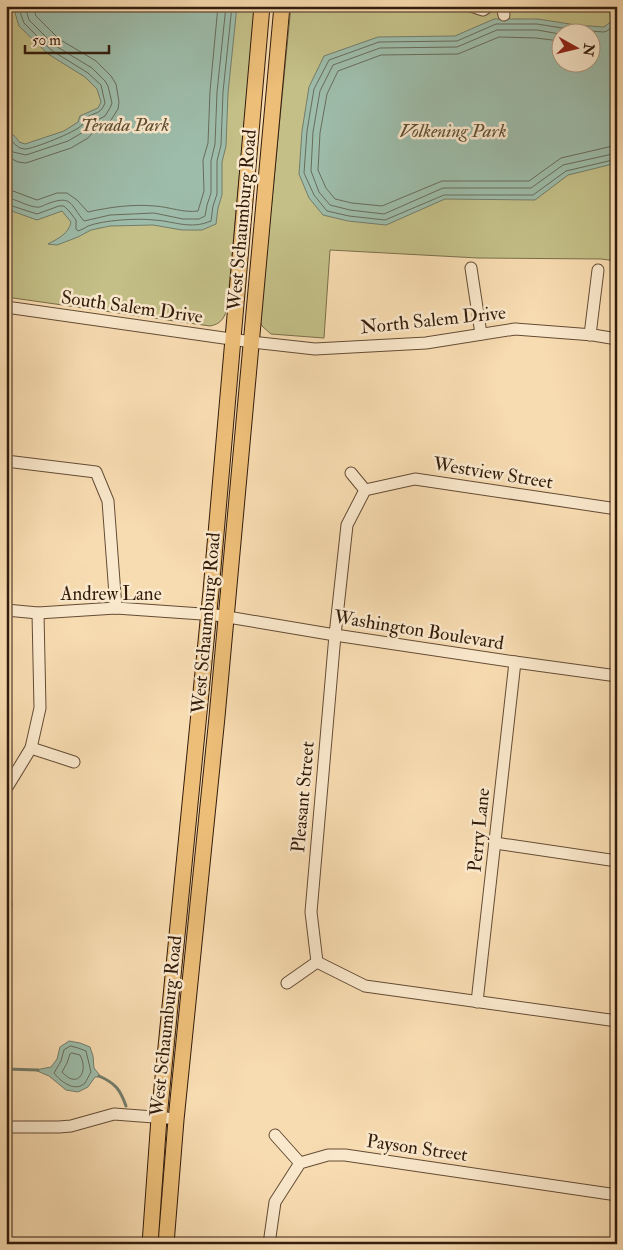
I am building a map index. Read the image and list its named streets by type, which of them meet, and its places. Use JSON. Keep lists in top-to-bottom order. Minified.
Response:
{"streets":{"main road":["West Schaumburg Road"],"street":["South Salem Drive","North Salem Drive","Westview Street","Andrew Lane","Washington Boulevard","Pleasant Street","Perry Lane","Payson Street"]},"crossings":[["West Schaumburg Road","South Salem Drive"],["West Schaumburg Road","North Salem Drive"],["West Schaumburg Road","Andrew Lane"],["West Schaumburg Road","Washington Boulevard"],["South Salem Drive","North Salem Drive"],["Andrew Lane","Washington Boulevard"],["Washington Boulevard","Pleasant Street"],["Washington Boulevard","Perry Lane"]],"parks":["Terada Park","Volkening Park"],"scale_bar":"50 m","north":"right"}
